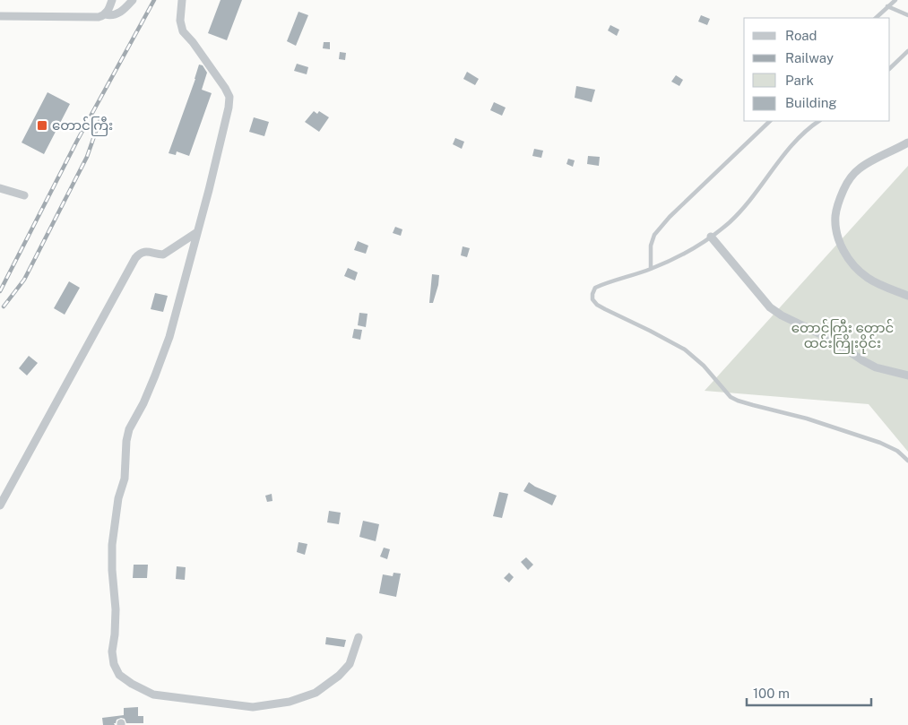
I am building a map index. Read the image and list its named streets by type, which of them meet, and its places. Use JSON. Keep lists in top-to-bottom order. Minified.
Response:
{"parks":["တောင်ကြီး တောင် ထင်းကြိုးဝိုင်း"],"places":{"transit":["တောင်ကြီး"]},"legend":["Road","Railway","Park","Building"],"scale_bar":"100 m"}
